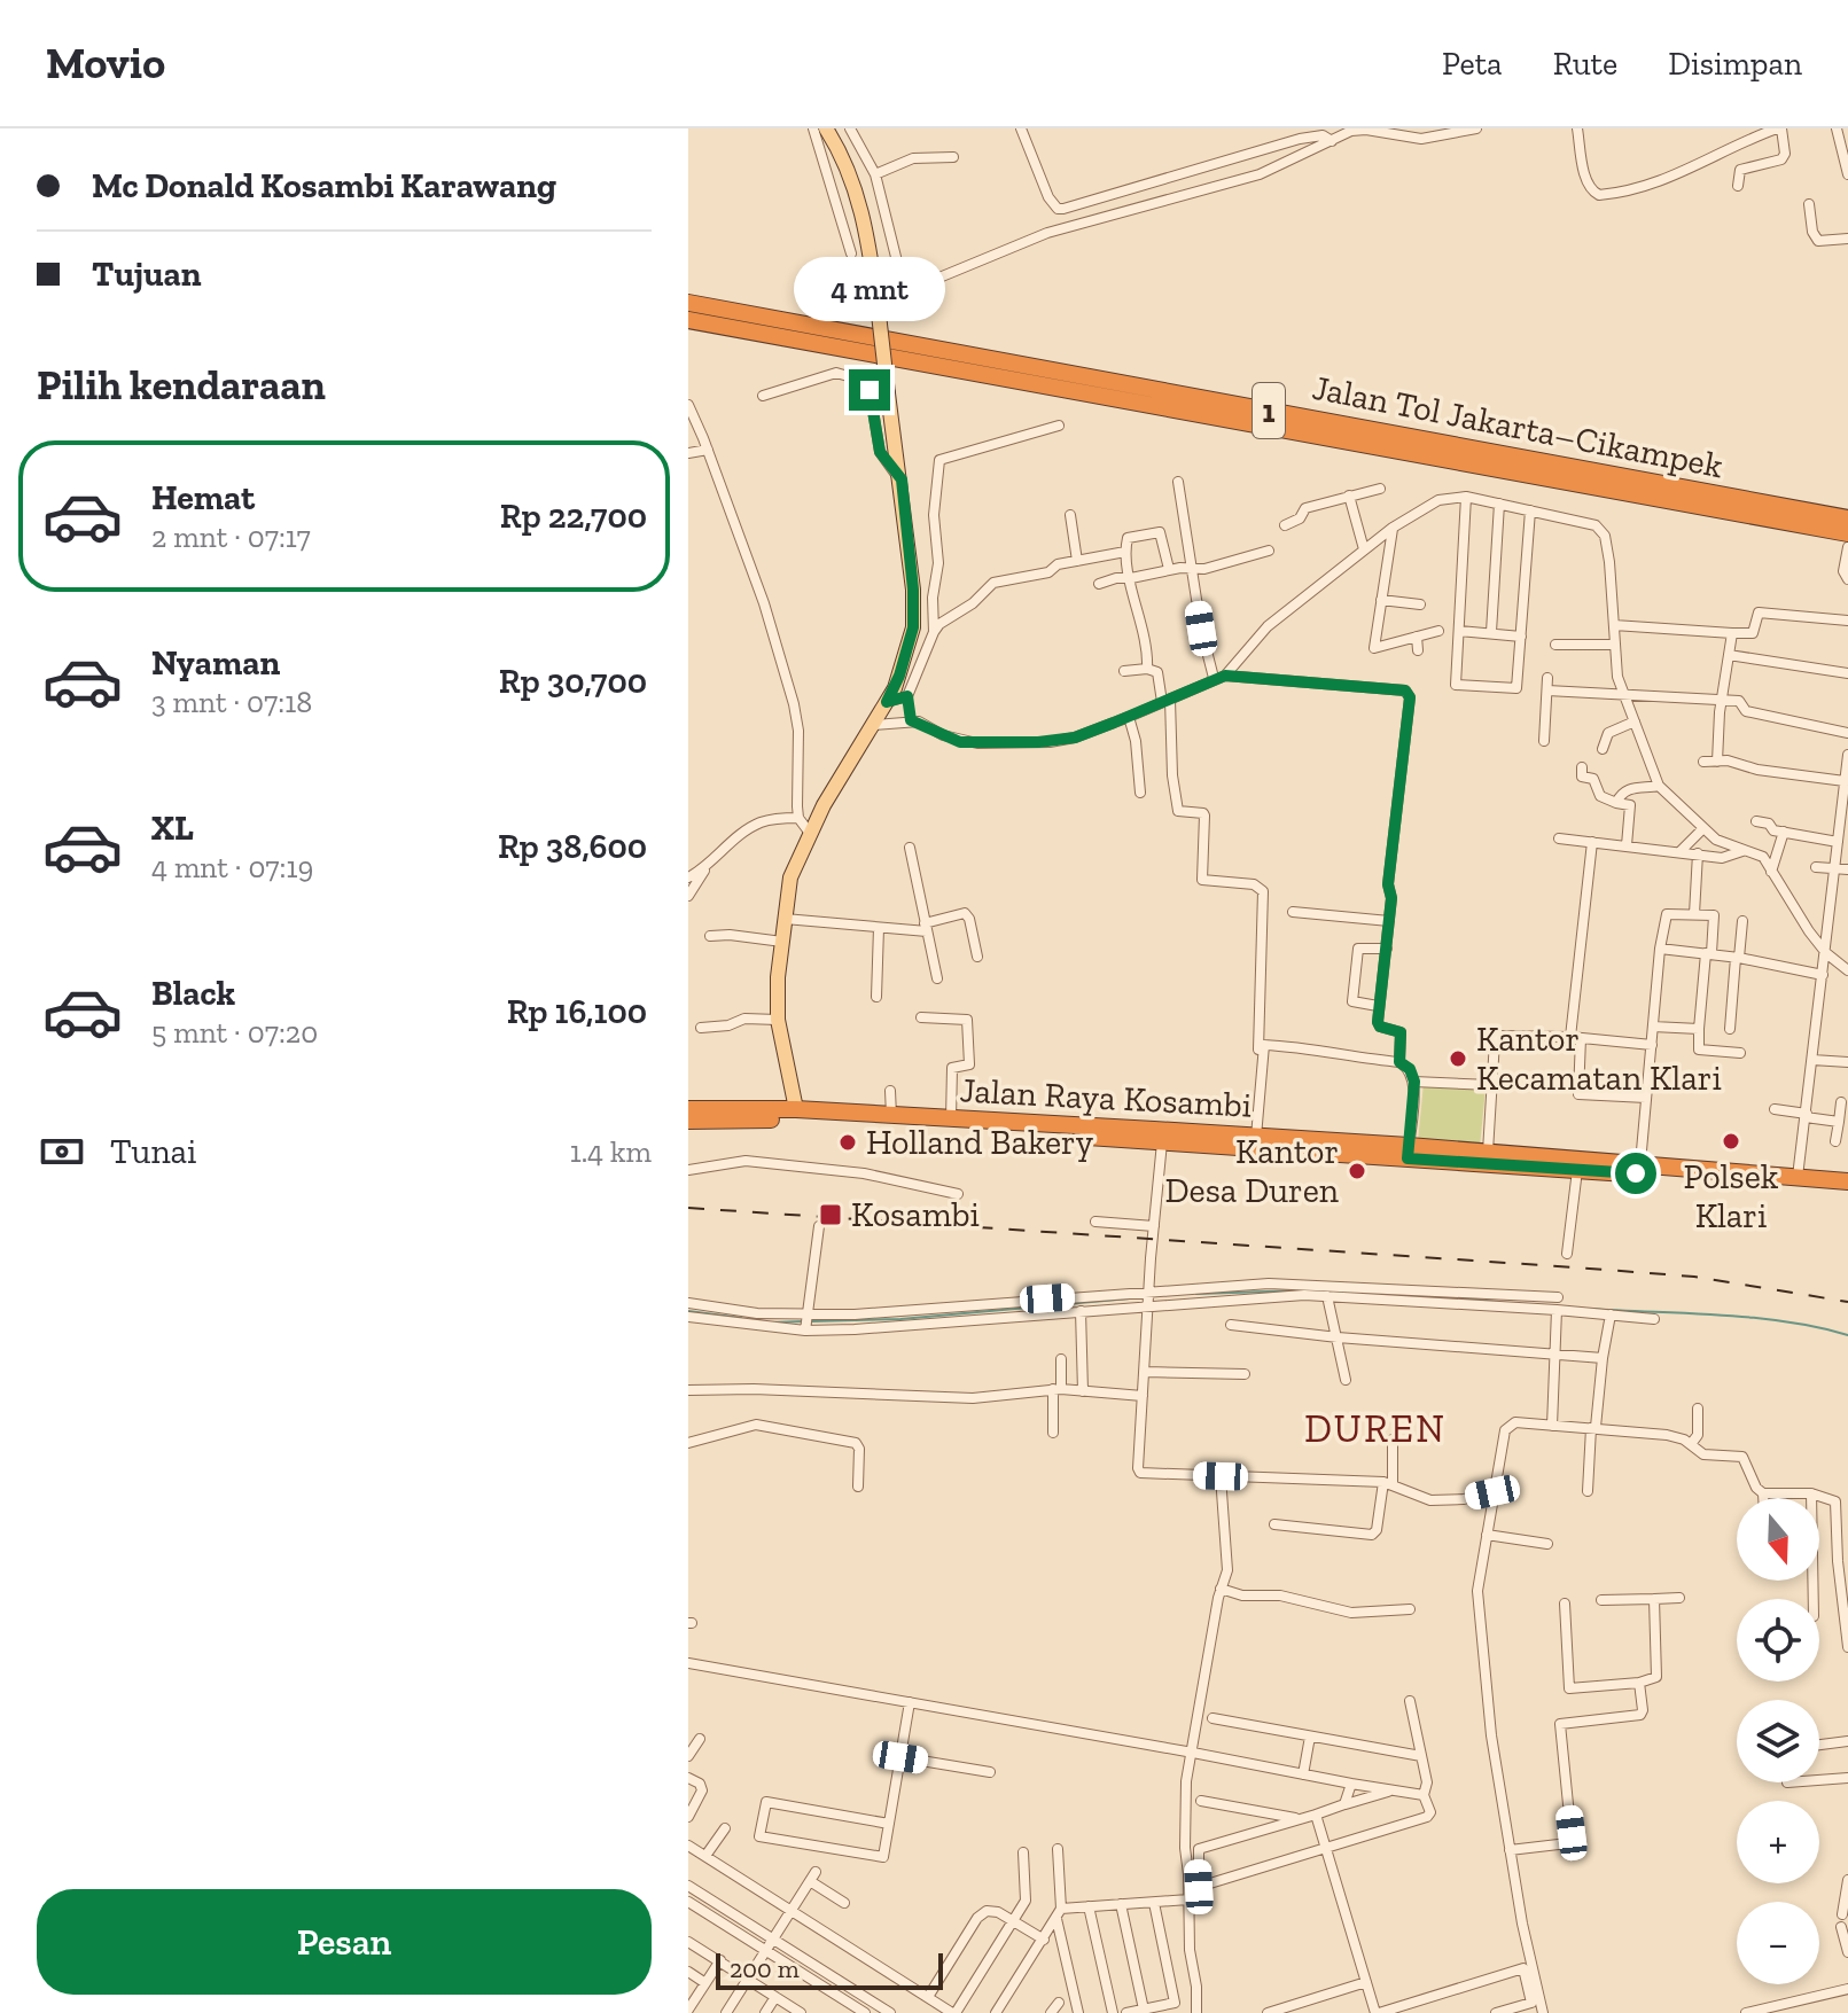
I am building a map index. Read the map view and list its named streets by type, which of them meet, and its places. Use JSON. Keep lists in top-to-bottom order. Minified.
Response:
{"streets":{"highway":["1","Jalan Tol Jakarta–Cikampek","Jalan Raya Kosambi"]},"districts":["DUREN"],"places":{"other":["Kantor Kecamatan Klari","Polsek Klari","Holland Bakery","Kantor Desa Duren"],"transit":["Kosambi"]},"scale_bar":"200 m","north":"bottom","page":{"header":"Movio","nav":["Peta","Rute","Disimpan"],"banner":["Mc Donald Kosambi Karawang","Tujuan"],"bubble":"4 mnt","heading":"Pilih kendaraan","list":[{"name":"Hemat","note":"2 mnt · 07:17","value":"Rp 22,700"},{"name":"Nyaman","note":"3 mnt · 07:18","value":"Rp 30,700"},{"name":"XL","note":"4 mnt · 07:19","value":"Rp 38,600"},{"name":"Black","note":"5 mnt · 07:20","value":"Rp 16,100"}],"pay":["Tunai","1.4 km"],"map_buttons":["+","−"],"buttons":"Pesan","scale":"200 m"}}
